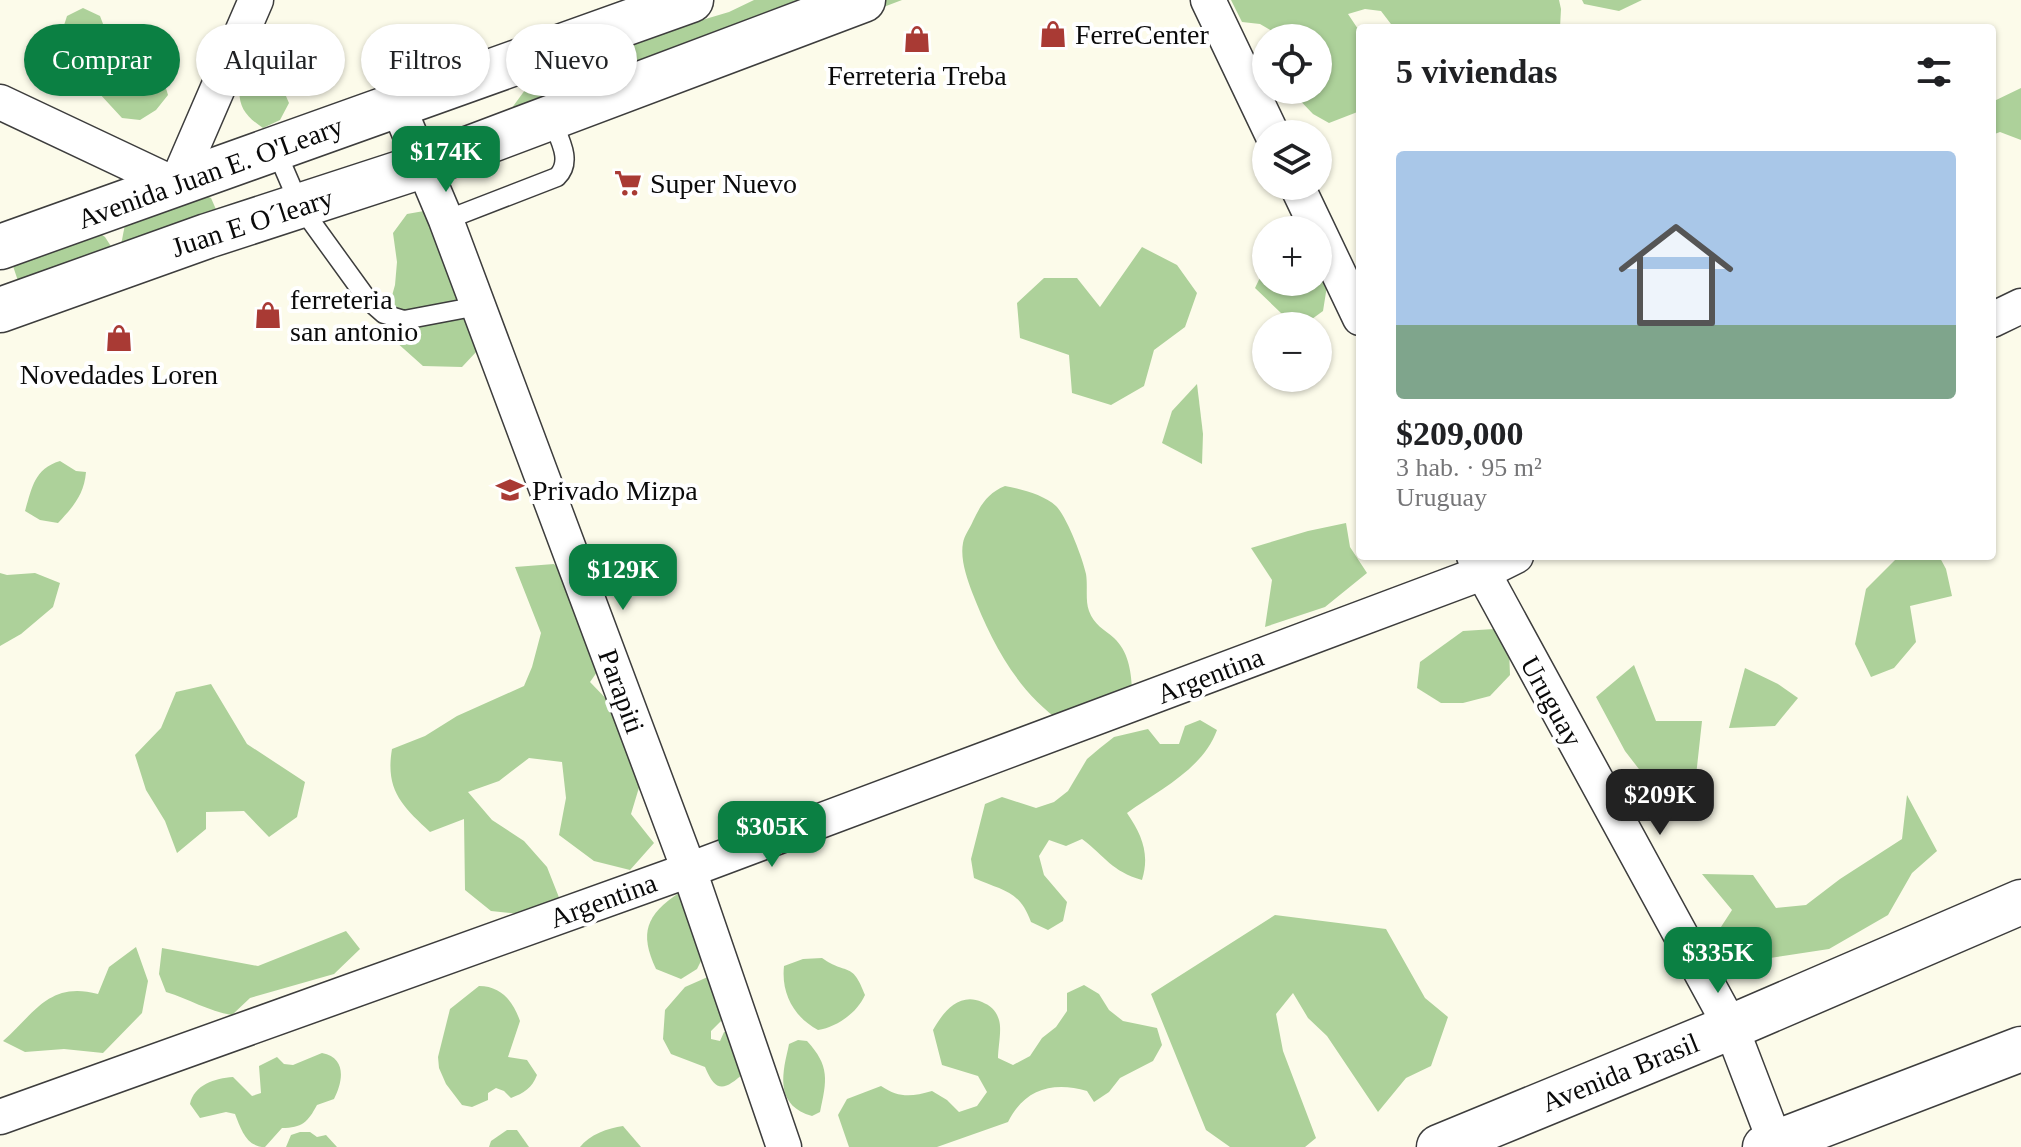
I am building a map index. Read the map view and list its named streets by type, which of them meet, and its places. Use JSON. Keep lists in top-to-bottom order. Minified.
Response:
{"streets":{"street":["Avenida Juan E. O'Leary","Juan E O´leary","Argentina","Parapiti","Uruguay","Avenida Brasil"]},"crossings":[["Avenida Juan E. O'Leary","Parapiti"],["Juan E O´leary","Parapiti"],["Argentina","Parapiti"],["Argentina","Uruguay"],["Uruguay","Avenida Brasil"]],"places":{"shop":["FerreCenter","Ferreteria Treba","ferreteria san antonio","Novedades Loren"],"supermarket":["Super Nuevo"],"school or university":["Privado Mizpa"]},"page":{"map_buttons":["+","−"],"chip":["Comprar","Alquilar","Filtros","Nuevo"],"heading":"5 viviendas","list":[{"name":"$209,000","note":"3 hab. · 95 m² · Uruguay"}],"price":["$174K","$129K","$209K","$305K","$335K"]}}
